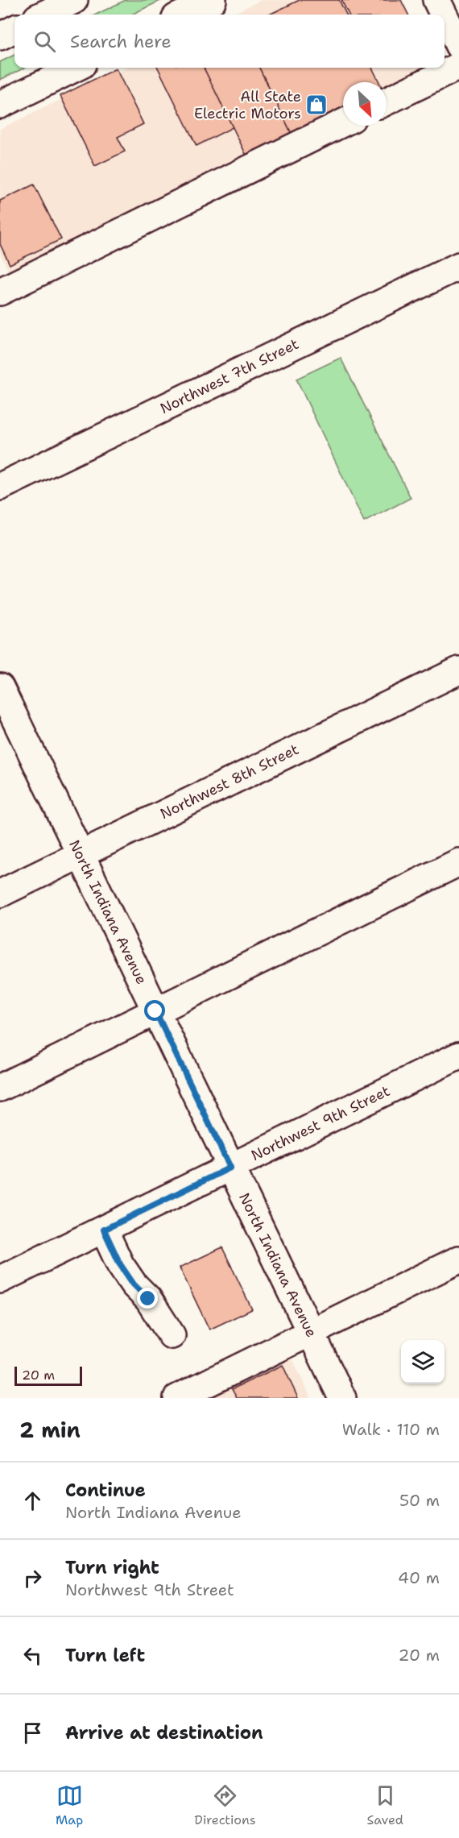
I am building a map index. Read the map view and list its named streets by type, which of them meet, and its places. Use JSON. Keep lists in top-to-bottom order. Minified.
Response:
{"streets":{"street":["Northwest 7th Street","Northwest 8th Street","North Indiana Avenue","Northwest 9th Street"]},"crossings":[["Northwest 8th Street","North Indiana Avenue"],["North Indiana Avenue","Northwest 9th Street"]],"places":{"shop":["All State Electric Motors"]},"scale_bar":"20 m","north":"bottom right","page":{"search":"Search here","scale":"20 m","heading":["2 min","Walk · 110 m"],"list":[["Continue","North Indiana Avenue","50 m"],["Turn right","Northwest 9th Street","40 m"],["Turn left","20 m"],"Arrive at destination"],"nav":["Map","Directions","Saved"]}}
